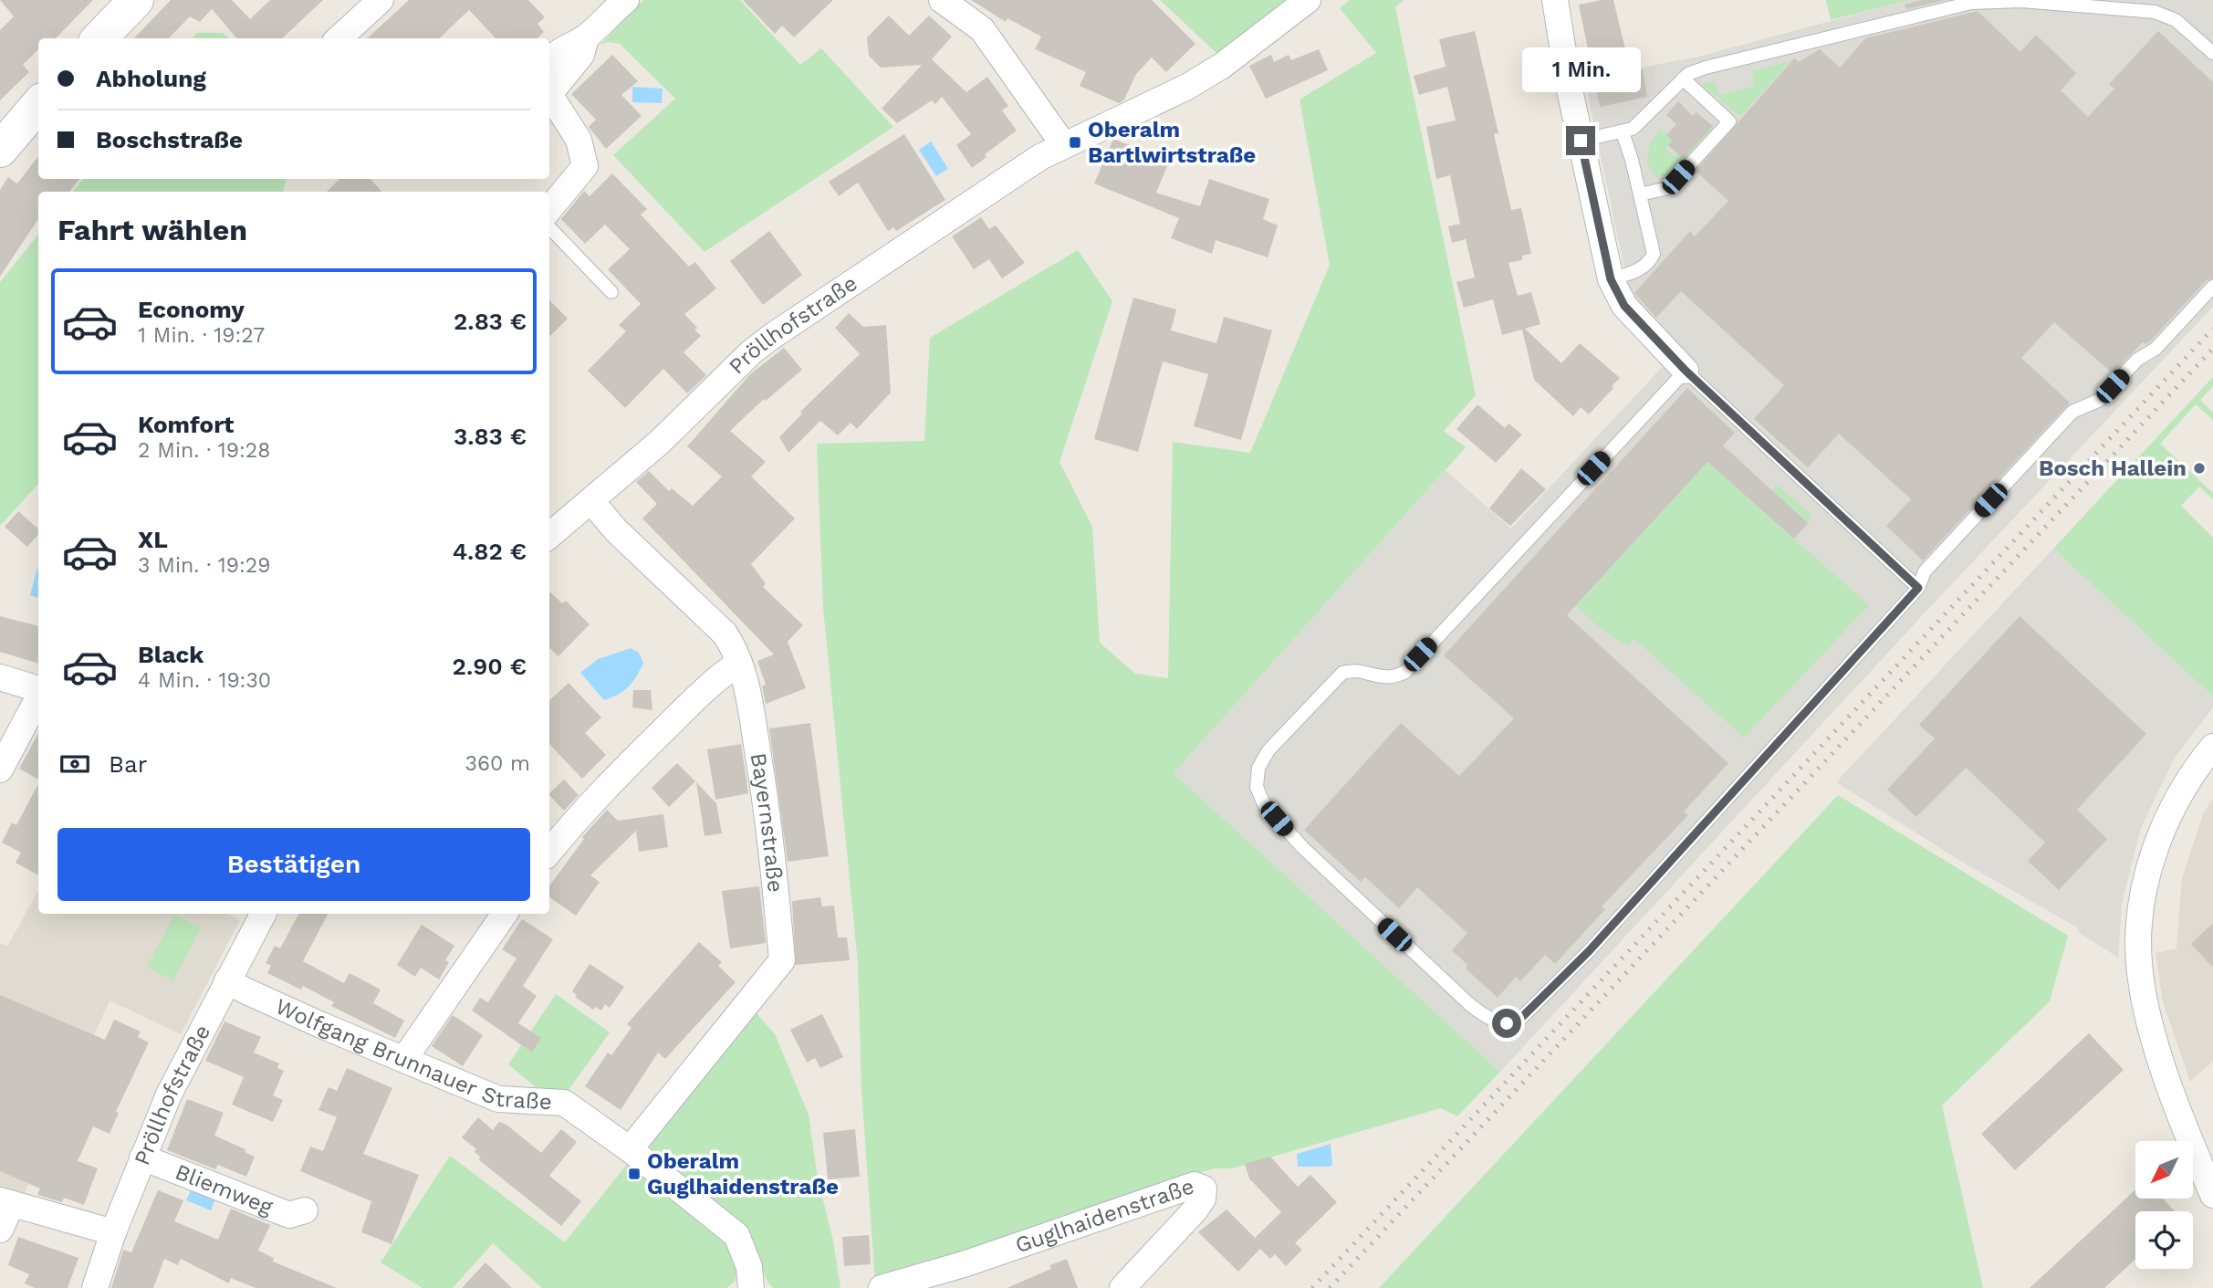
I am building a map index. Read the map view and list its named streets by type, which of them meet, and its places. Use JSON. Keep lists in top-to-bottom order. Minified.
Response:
{"streets":{"street":["Pröllhofstraße","Bayernstraße","Wolfgang Brunnauer Straße","Bliemweg","Guglhaidenstraße"]},"crossings":[["Pröllhofstraße","Bayernstraße"],["Pröllhofstraße","Wolfgang Brunnauer Straße"],["Pröllhofstraße","Bliemweg"],["Bayernstraße","Wolfgang Brunnauer Straße"]],"places":{"transit":["Oberalm Bartlwirtstraße","Oberalm Guglhaidenstraße"],"other":["Bosch Hallein"]},"north":"bottom left","page":{"banner":["Abholung","Boschstraße"],"bubble":"1 Min.","heading":"Fahrt wählen","list":[{"name":"Economy","note":"1 Min. · 19:27","value":"2.83 €"},{"name":"Komfort","note":"2 Min. · 19:28","value":"3.83 €"},{"name":"XL","note":"3 Min. · 19:29","value":"4.82 €"},{"name":"Black","note":"4 Min. · 19:30","value":"2.90 €"}],"pay":["Bar","360 m"],"buttons":"Bestätigen"}}
